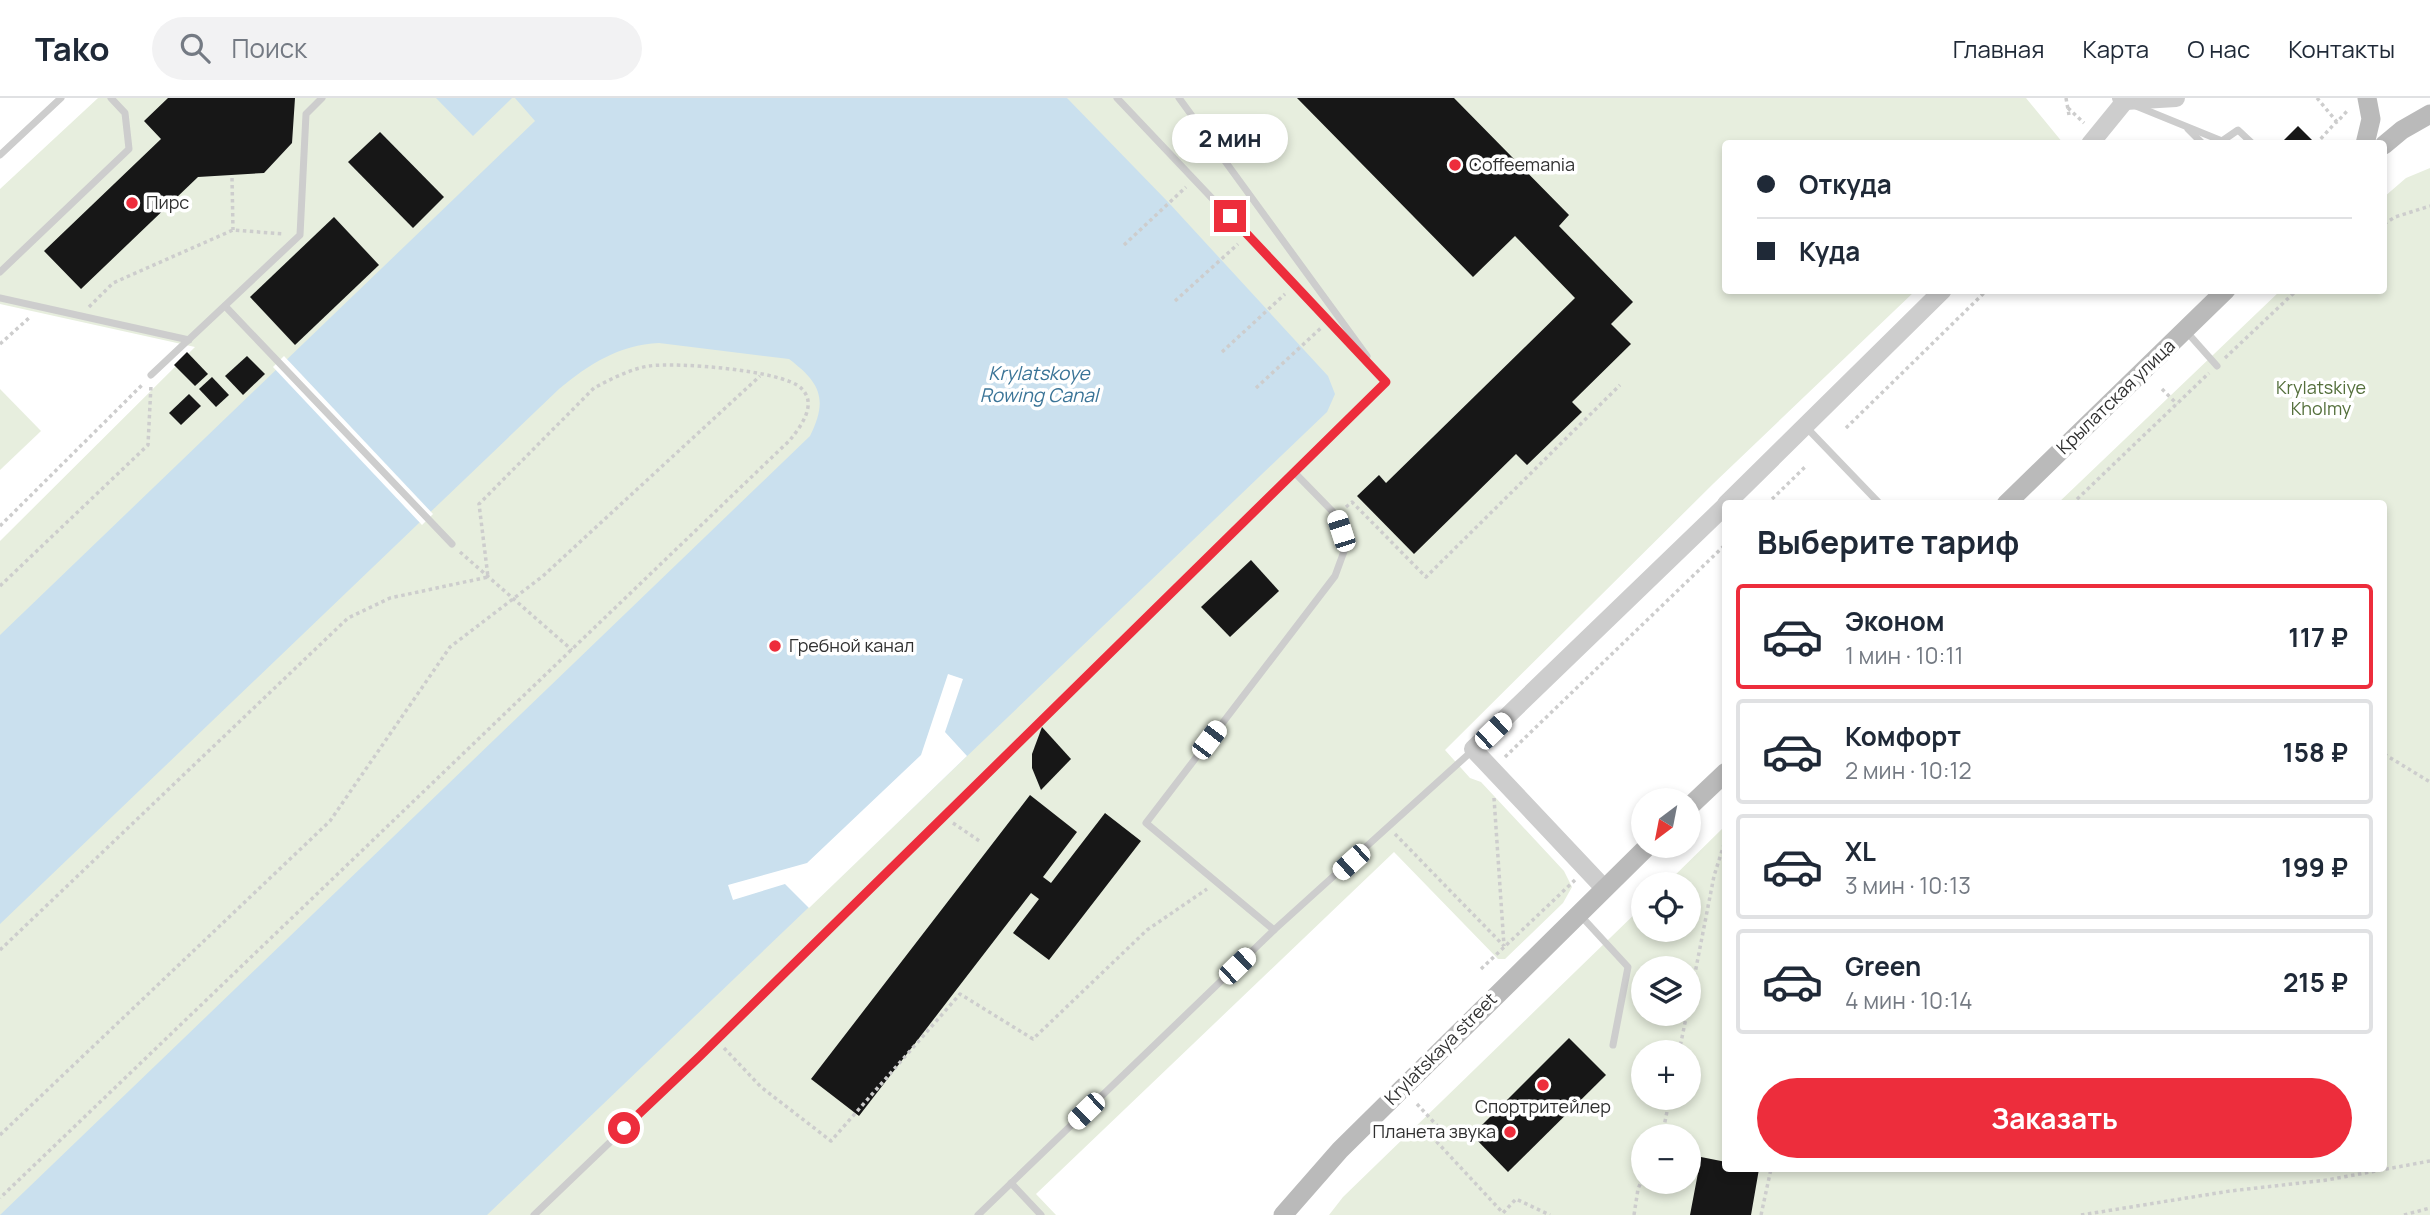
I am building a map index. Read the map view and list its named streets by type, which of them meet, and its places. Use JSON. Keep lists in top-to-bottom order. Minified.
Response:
{"streets":{"main road":["Крылатская улица","Krylatskaya street"]},"water":["Krylatskoye Rowing Canal"],"parks":["Krylatskiye Kholmy"],"places":["Coffeemania","Пирс","Гребной канал","Спортритейлер","Планета звука"],"north":"bottom left","page":{"header":"Tako","search":"Поиск","nav":["Главная","Карта","О нас","Контакты"],"bubble":"2 мин","banner":["Откуда","Куда"],"heading":"Выберите тариф","list":[{"name":"Эконом","note":"1 мин · 10:11","value":"117 ₽"},{"name":"Комфорт","note":"2 мин · 10:12","value":"158 ₽"},{"name":"XL","note":"3 мин · 10:13","value":"199 ₽"},{"name":"Green","note":"4 мин · 10:14","value":"215 ₽"}],"map_buttons":["+","−"],"buttons":"Заказать"}}
